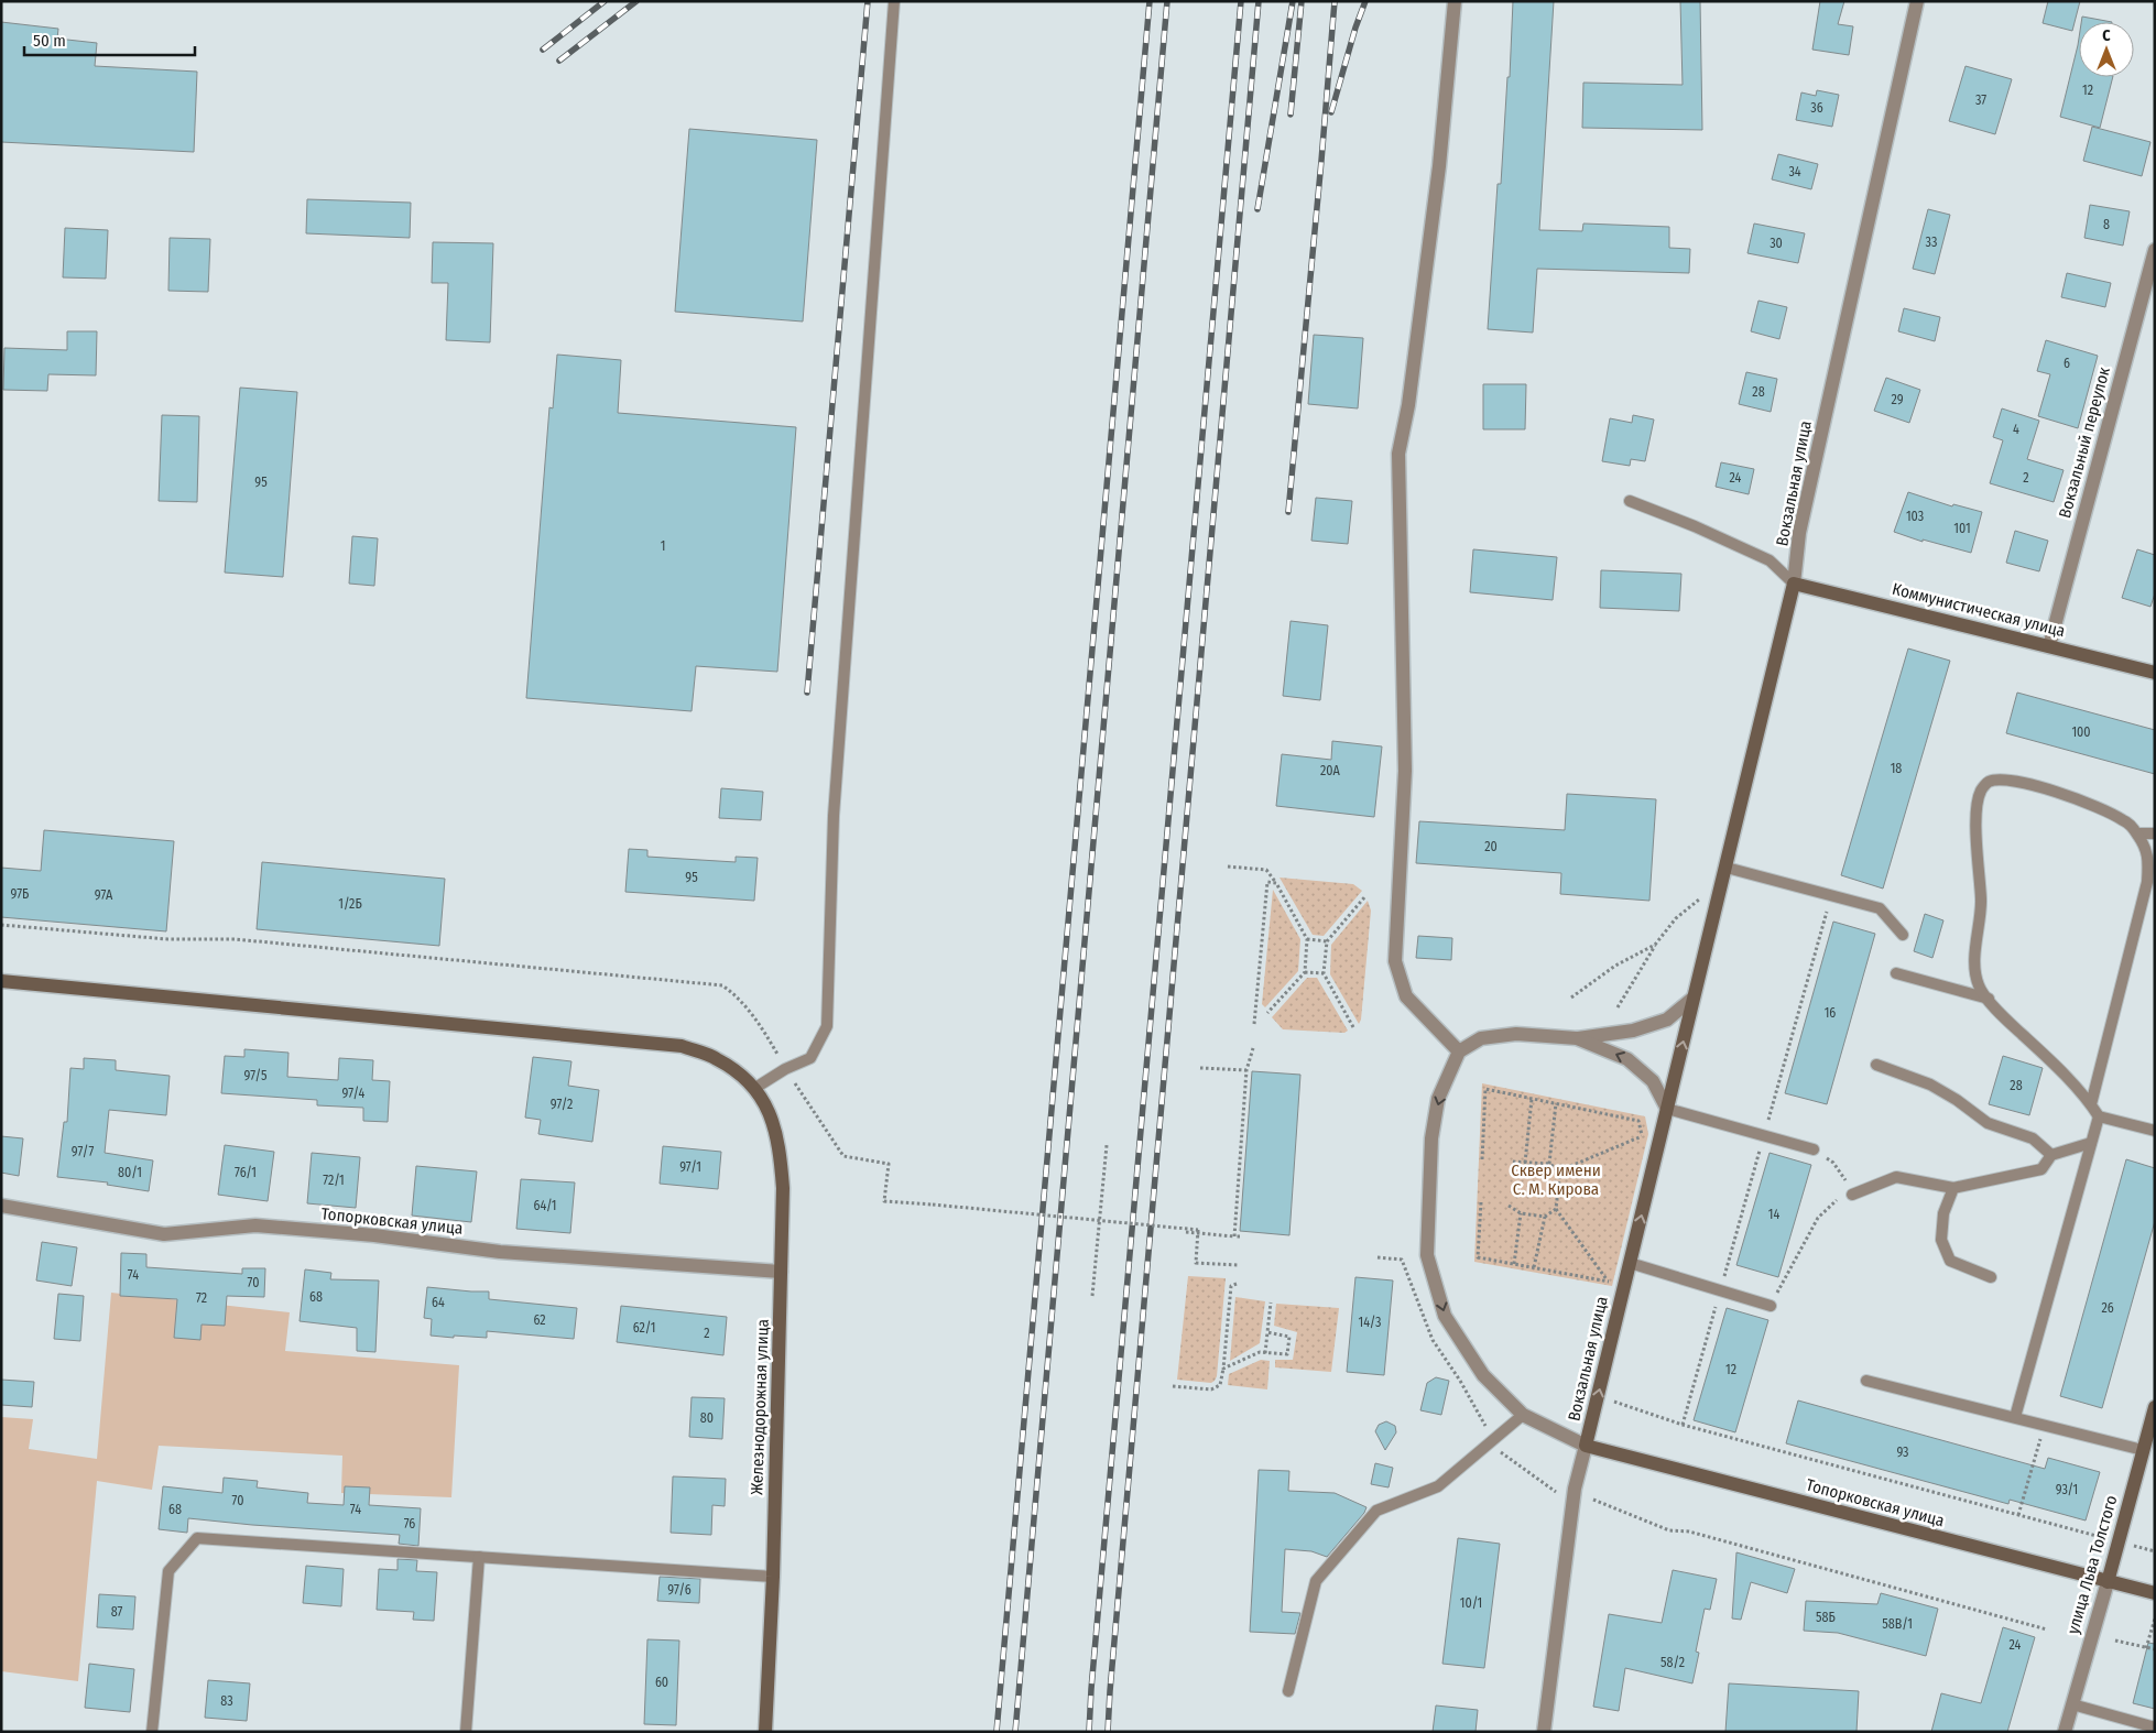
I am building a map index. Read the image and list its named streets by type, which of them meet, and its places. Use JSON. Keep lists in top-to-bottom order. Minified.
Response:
{"streets":{"street":["Вокзальный переулок","Вокзальная улица","Коммунистическая улица","Топорковская улица","Железнодорожная улица","улица Льва Толстого"]},"crossings":[["Вокзальный переулок","Коммунистическая улица"],["Вокзальная улица","Коммунистическая улица"],["Вокзальная улица","Топорковская улица"],["Топорковская улица","Железнодорожная улица"],["Топорковская улица","улица Льва Толстого"]],"parks":["Сквер имени С. М. Кирова"],"house_numbers":["12","37","36","34","8","33","30","6","28","29","4","24","2","95","103","101","1","100","18","20А","20","95","97Б","97А","1/2Б","16","97/5","28","97/4","97/2","97/7","97/1","80/1","76/1","72/1","64/1","14","74","70","68","72","64","26","62","14/3","62/1","2","12","80","93","93/1","70","68","74","76","97/6","10/1","87","58Б","58В/1","24","58/2","60","83"],"scale_bar":"50 m","north":"top"}
